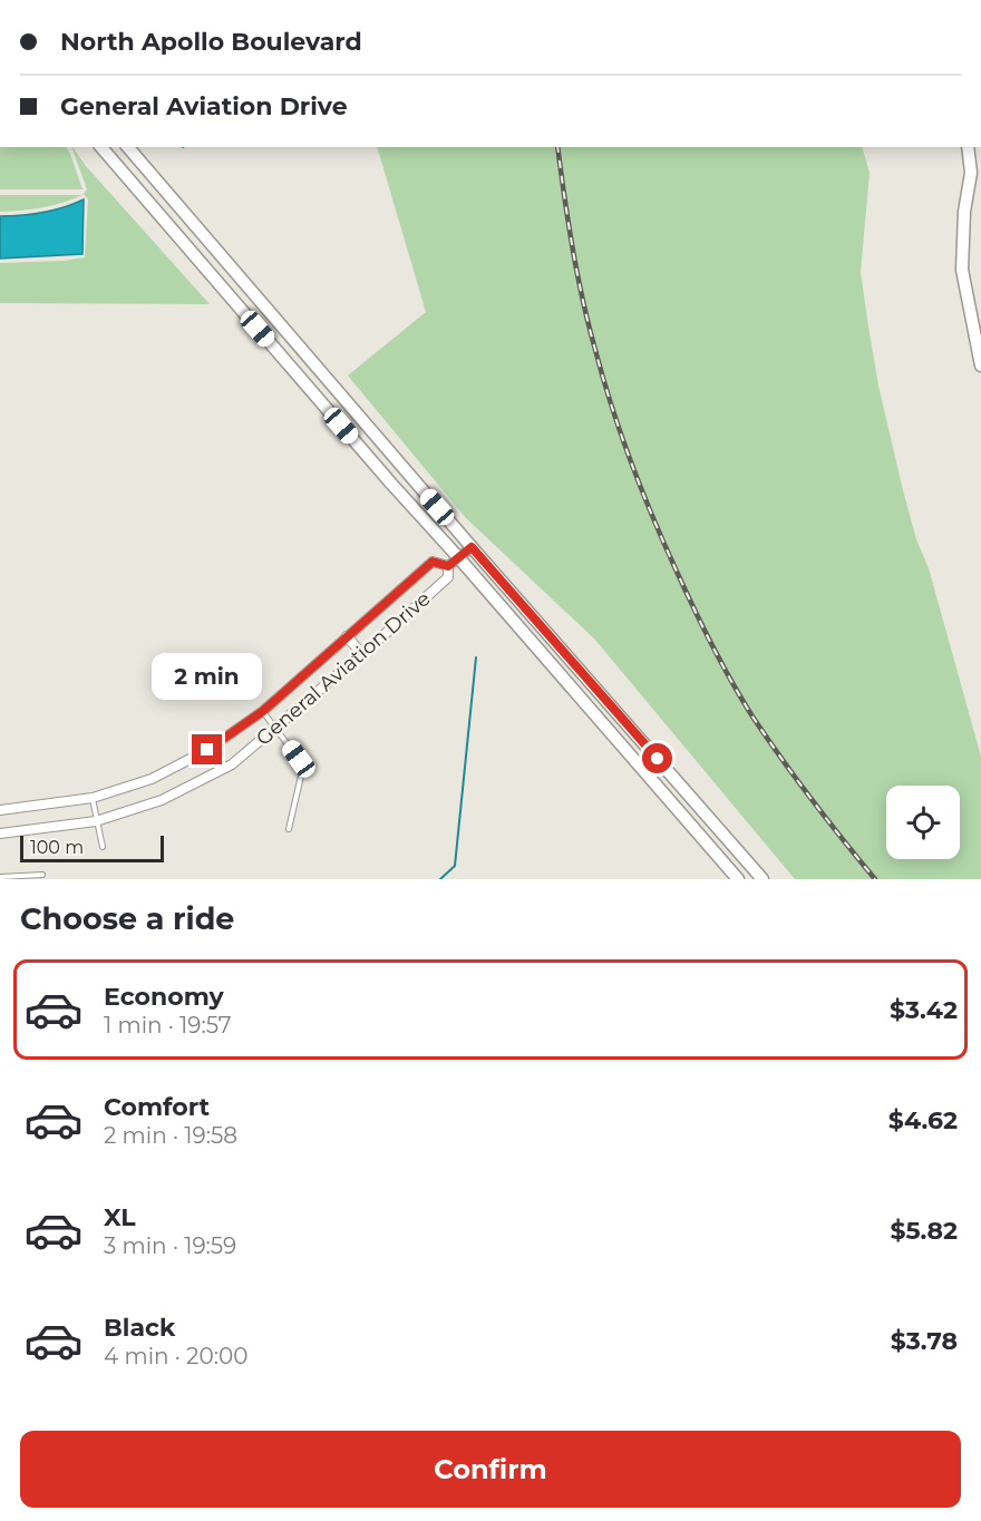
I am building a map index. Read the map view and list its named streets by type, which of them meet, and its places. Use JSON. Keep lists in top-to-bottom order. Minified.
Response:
{"streets":{"street":["General Aviation Drive"]},"scale_bar":"100 m","page":{"banner":["North Apollo Boulevard","General Aviation Drive"],"bubble":"2 min","scale":"100 m","heading":"Choose a ride","list":[{"name":"Economy","note":"1 min · 19:57","value":"$3.42"},{"name":"Comfort","note":"2 min · 19:58","value":"$4.62"},{"name":"XL","note":"3 min · 19:59","value":"$5.82"},{"name":"Black","note":"4 min · 20:00","value":"$3.78"}],"buttons":"Confirm"}}
